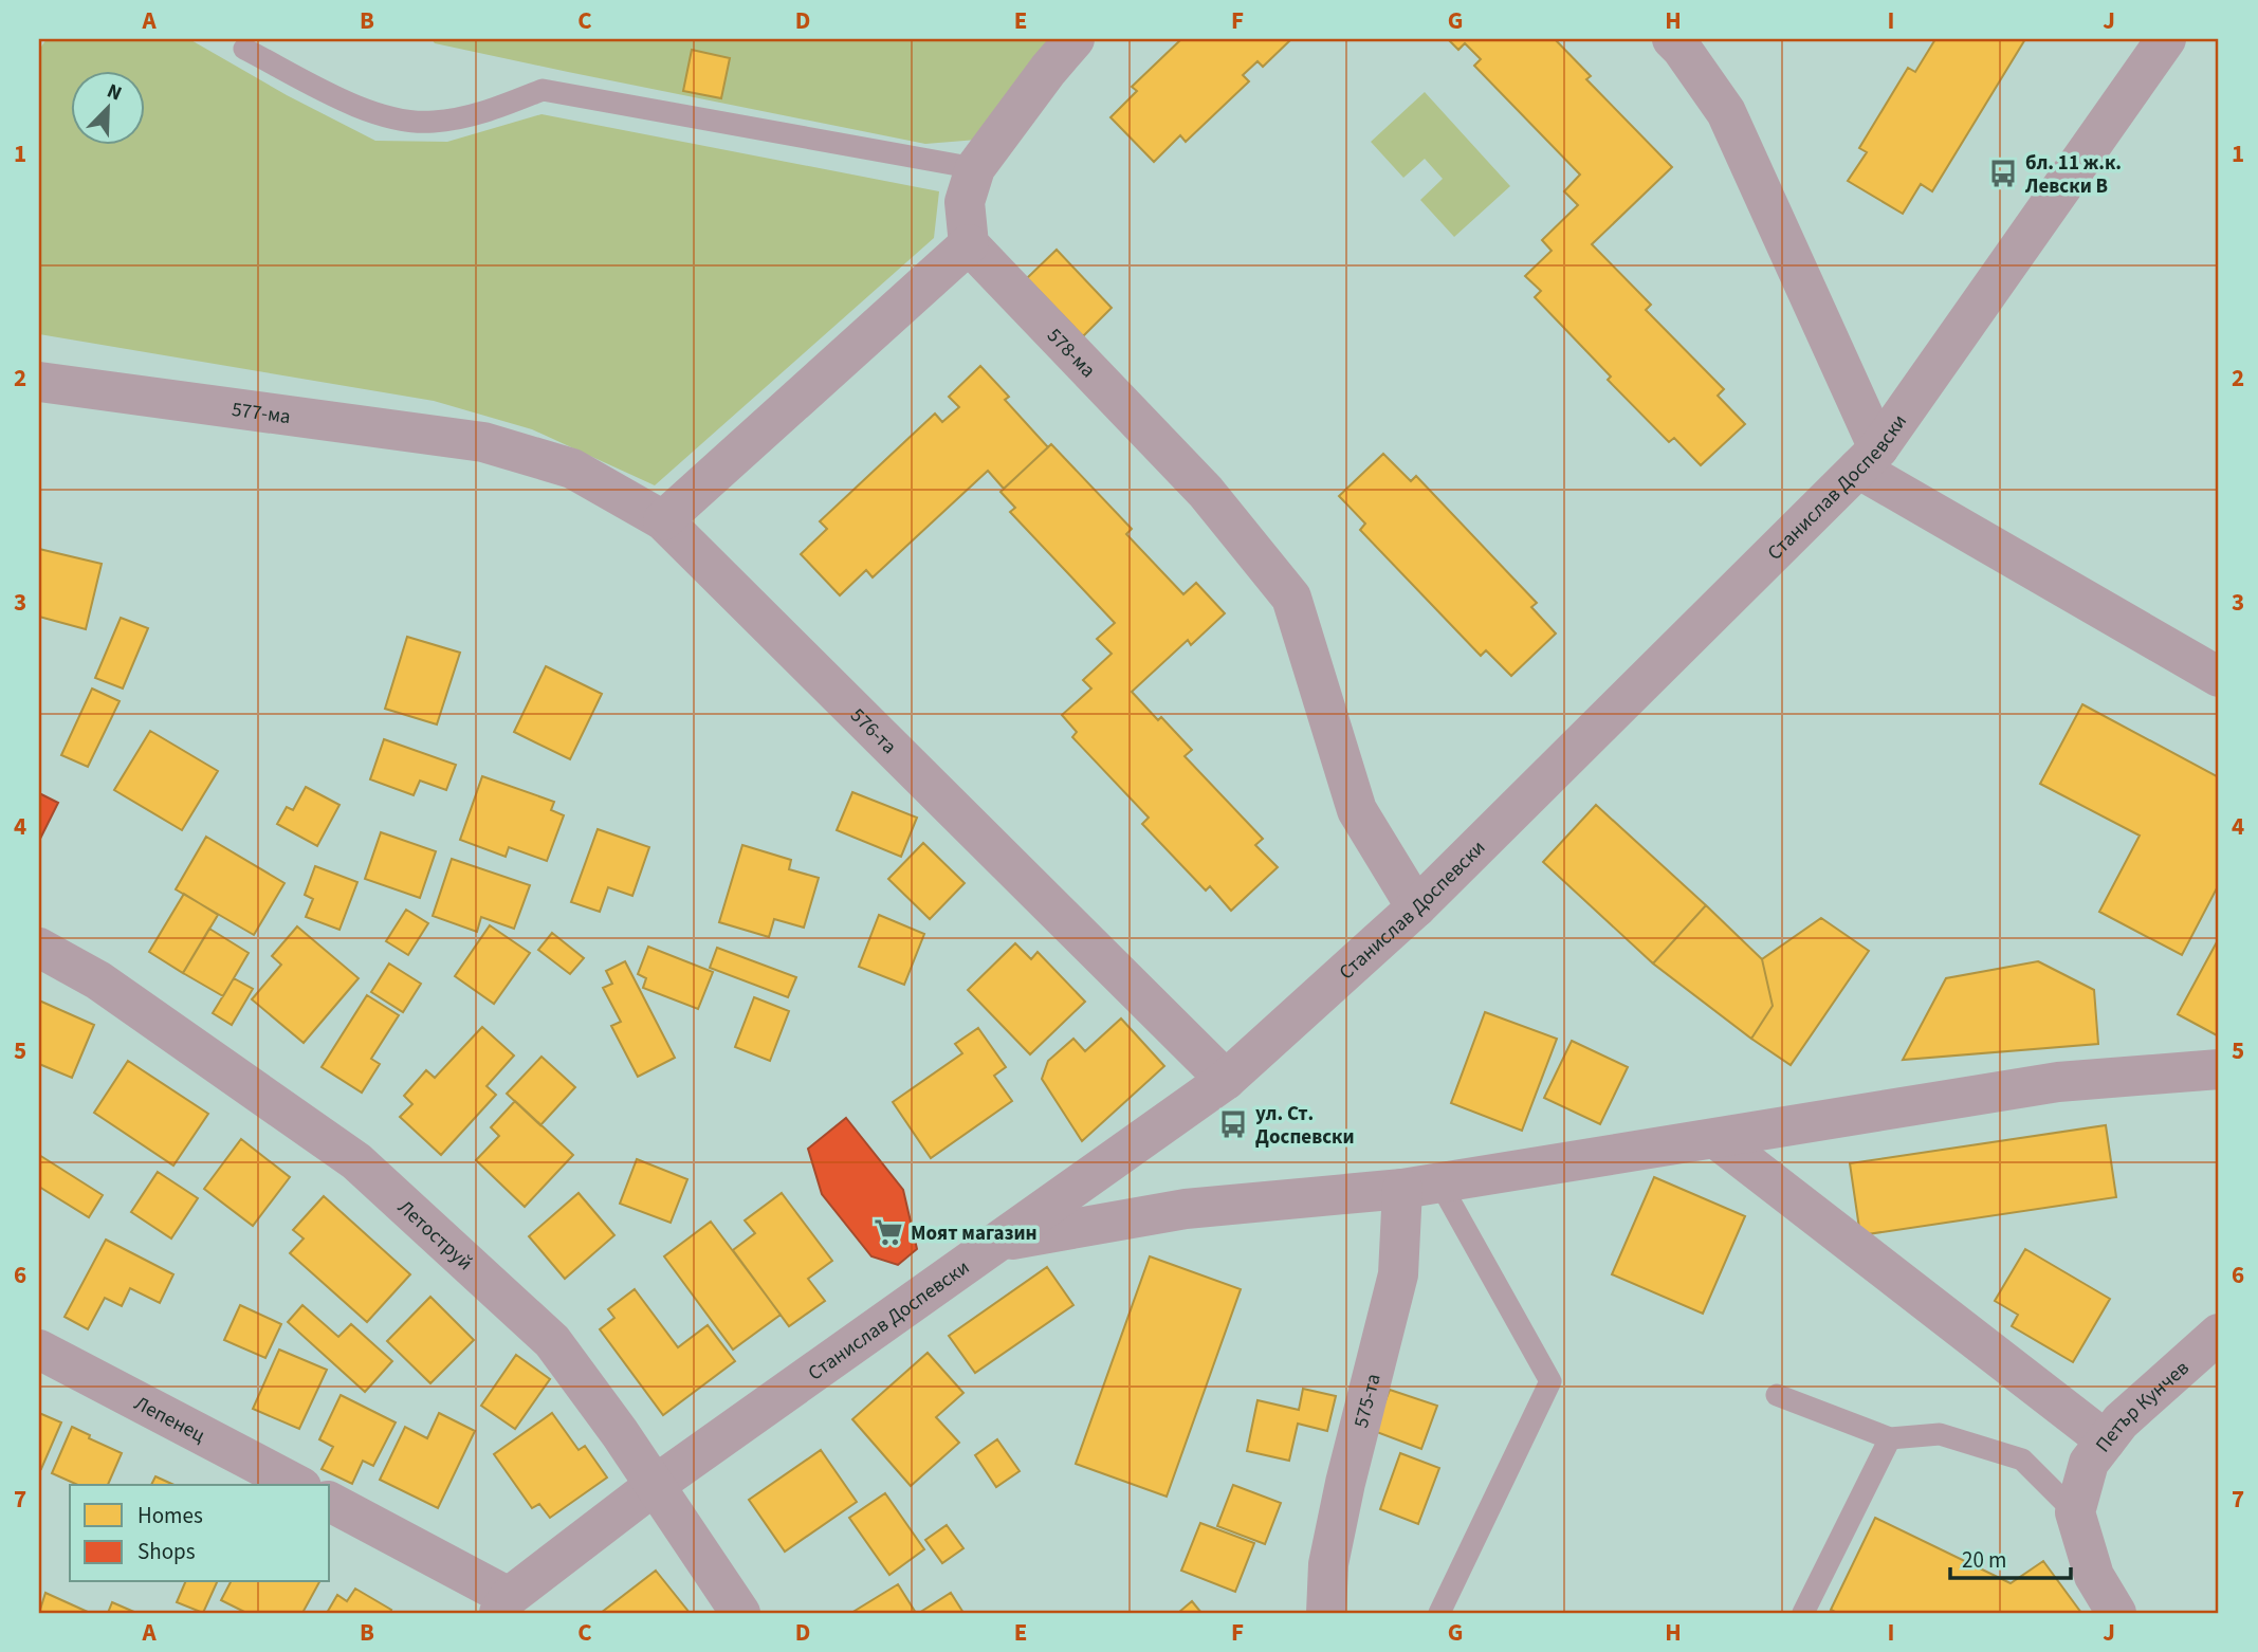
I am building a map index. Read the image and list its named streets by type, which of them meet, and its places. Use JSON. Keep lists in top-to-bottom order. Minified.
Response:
{"streets":{"street":["578-ма","577-ма","Станислав Доспевски","576-та","Летоструй","575-та","Петър Кунчев","Лепенец"]},"crossings":[["578-ма","Станислав Доспевски"],["577-ма","576-та"],["Станислав Доспевски","576-та"],["Станислав Доспевски","Летоструй"]],"places":{"bus stop":["бл. 11 ж.к. Левски В","ул. Ст. Доспевски"],"supermarket":["Моят магазин"]},"legend":["Homes","Shops"],"scale_bar":"20 m","north":"top right","grid":{"columns":["A","B","C","D","E","F","G","H","I","J"],"rows":["1","2","3","4","5","6","7"]}}
